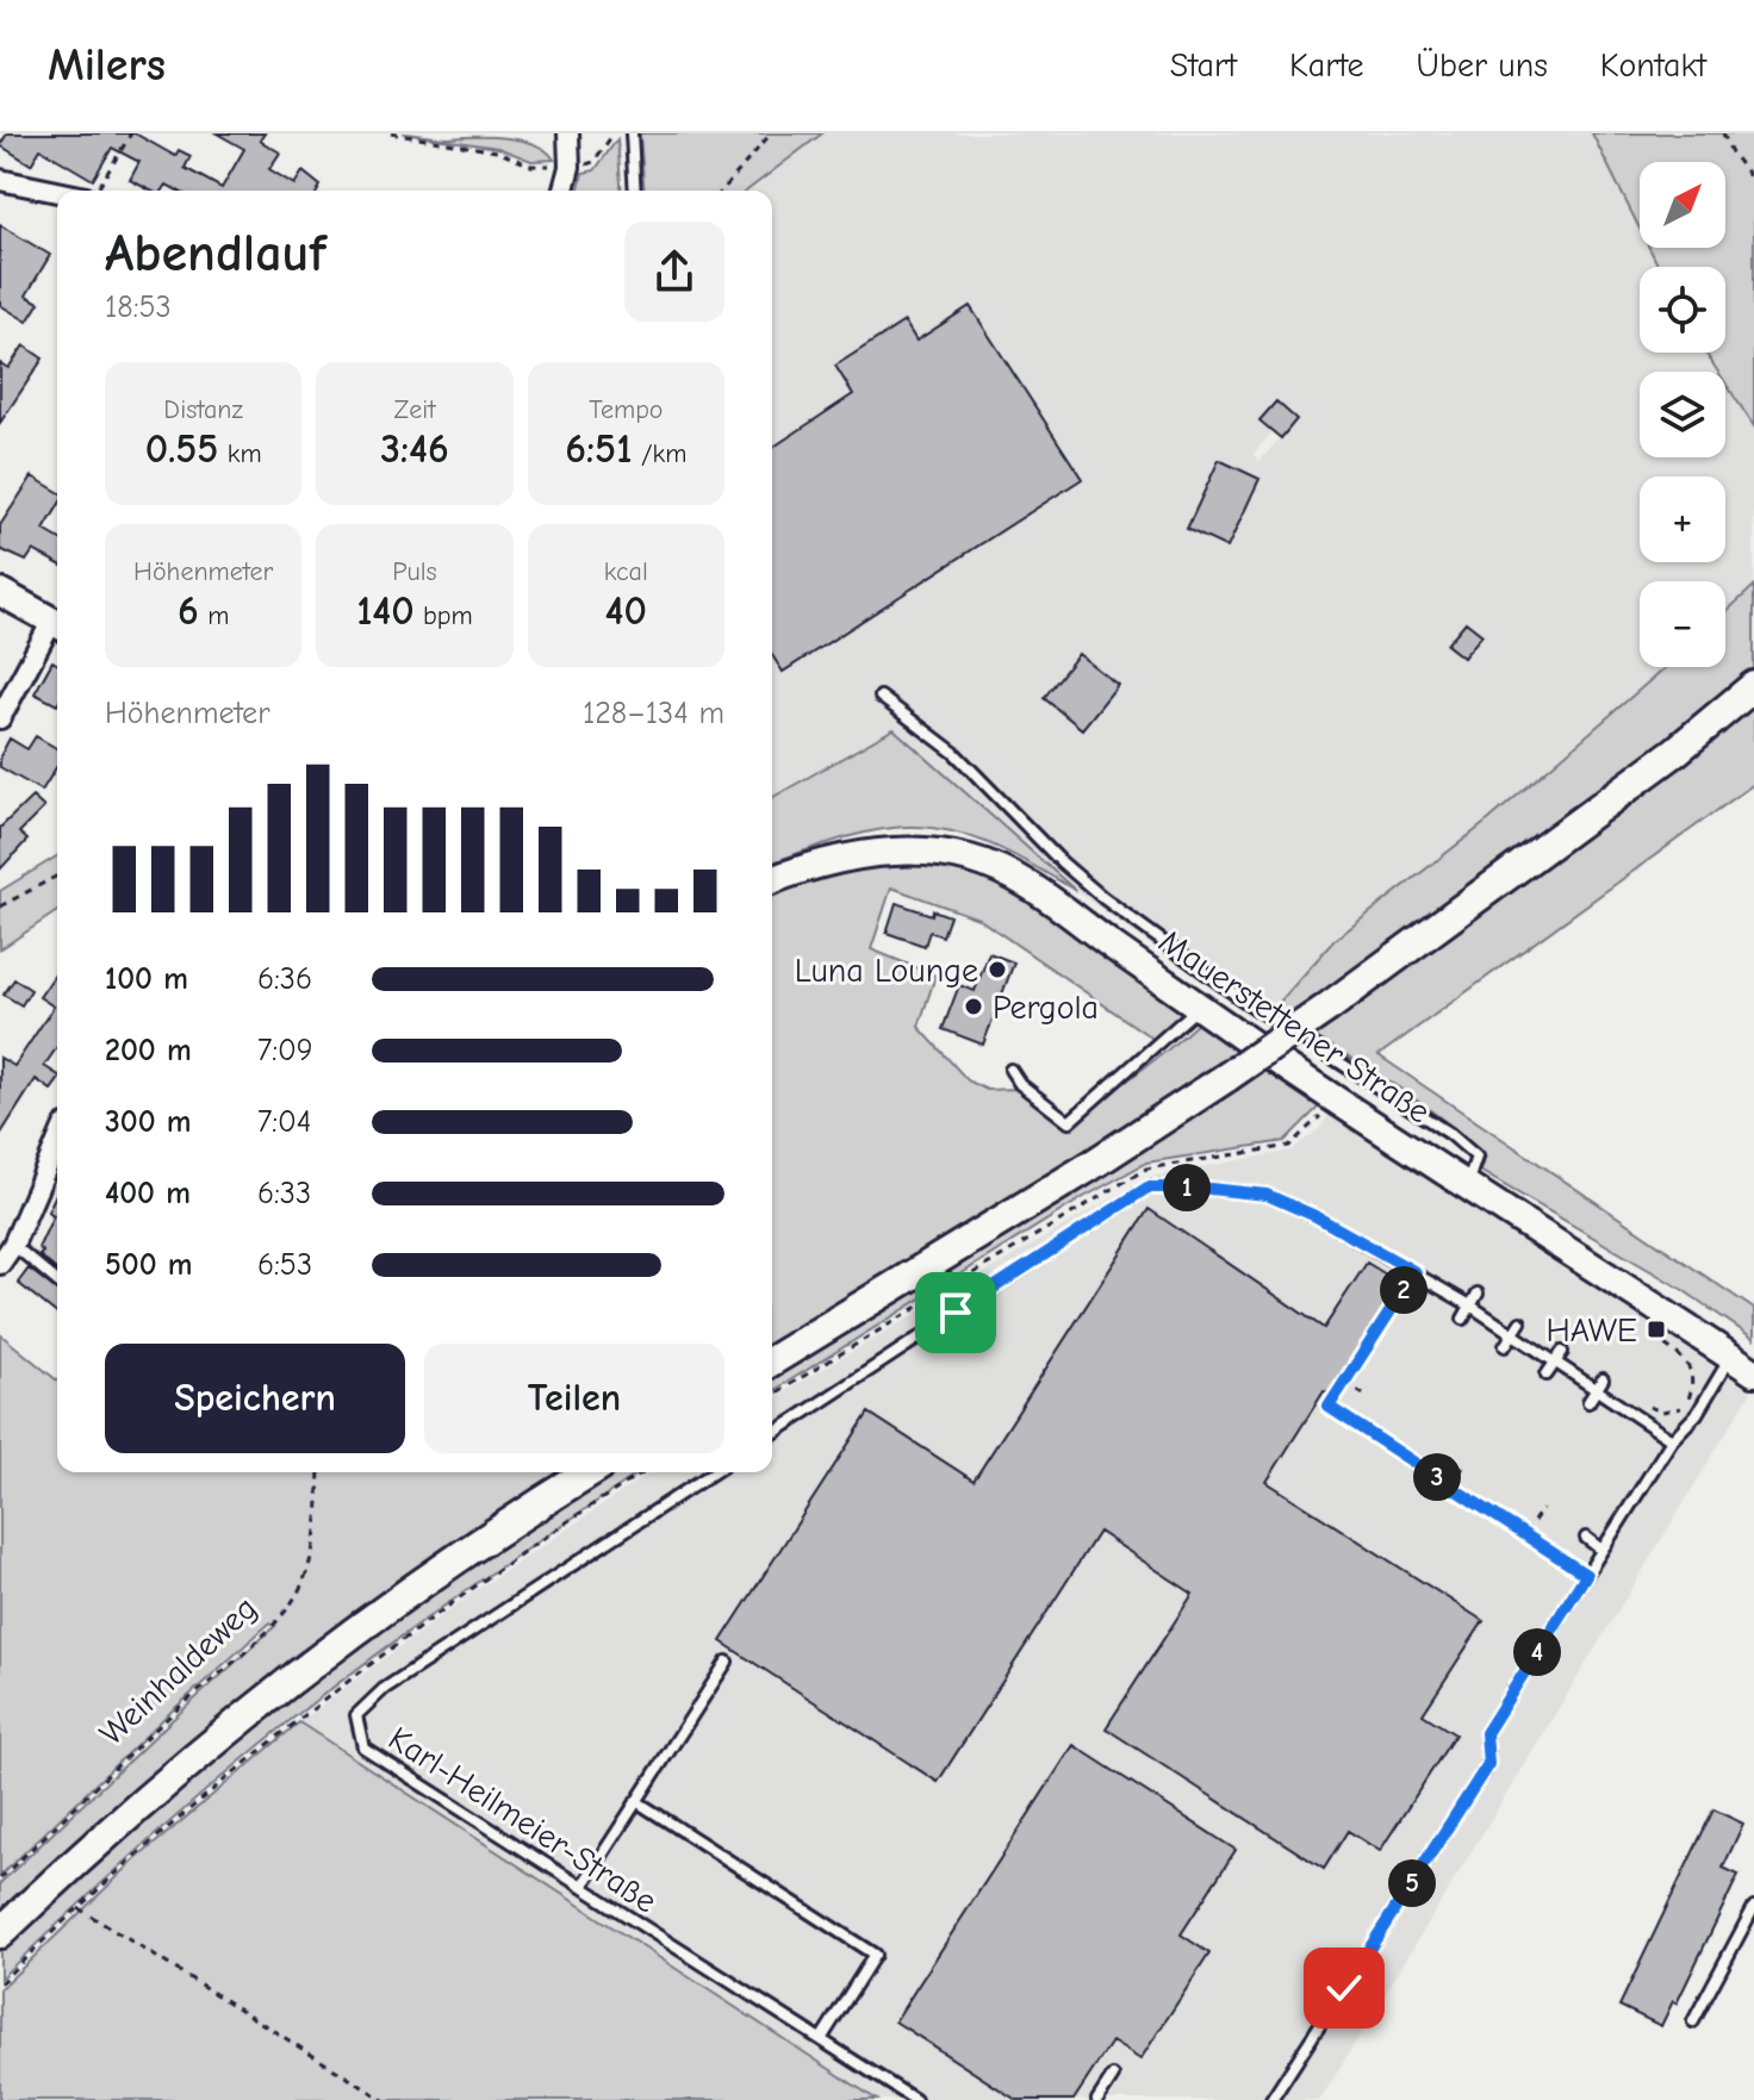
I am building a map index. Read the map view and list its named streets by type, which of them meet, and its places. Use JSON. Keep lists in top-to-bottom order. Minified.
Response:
{"streets":{"main road":["Mauerstettener Straße"],"lane":["Karl-Heilmeier-Straße"],"path":["Weinhaldeweg"]},"places":{"other":["Luna Lounge","Pergola"],"transit":["HAWE"]},"north":"top right","page":{"header":"Milers","nav":["Start","Karte","Über uns","Kontakt"],"map_buttons":["+","−"],"heading":["Abendlauf","18:53"],"stats":[["Distanz","0.55 km"],["Zeit","3:46"],["Tempo","6:51 /km"],["Höhenmeter","6 m"],["Puls","140 bpm"],["kcal","40"]],"chart":["Höhenmeter","128–134 m"],"list":[{"name":"100 m","note":"6:36"},{"name":"200 m","note":"7:09"},{"name":"300 m","note":"7:04"},{"name":"400 m","note":"6:33"},{"name":"500 m","note":"6:53"}],"pins":["1","2","3","4","5"],"buttons":["Speichern","Teilen"]}}
